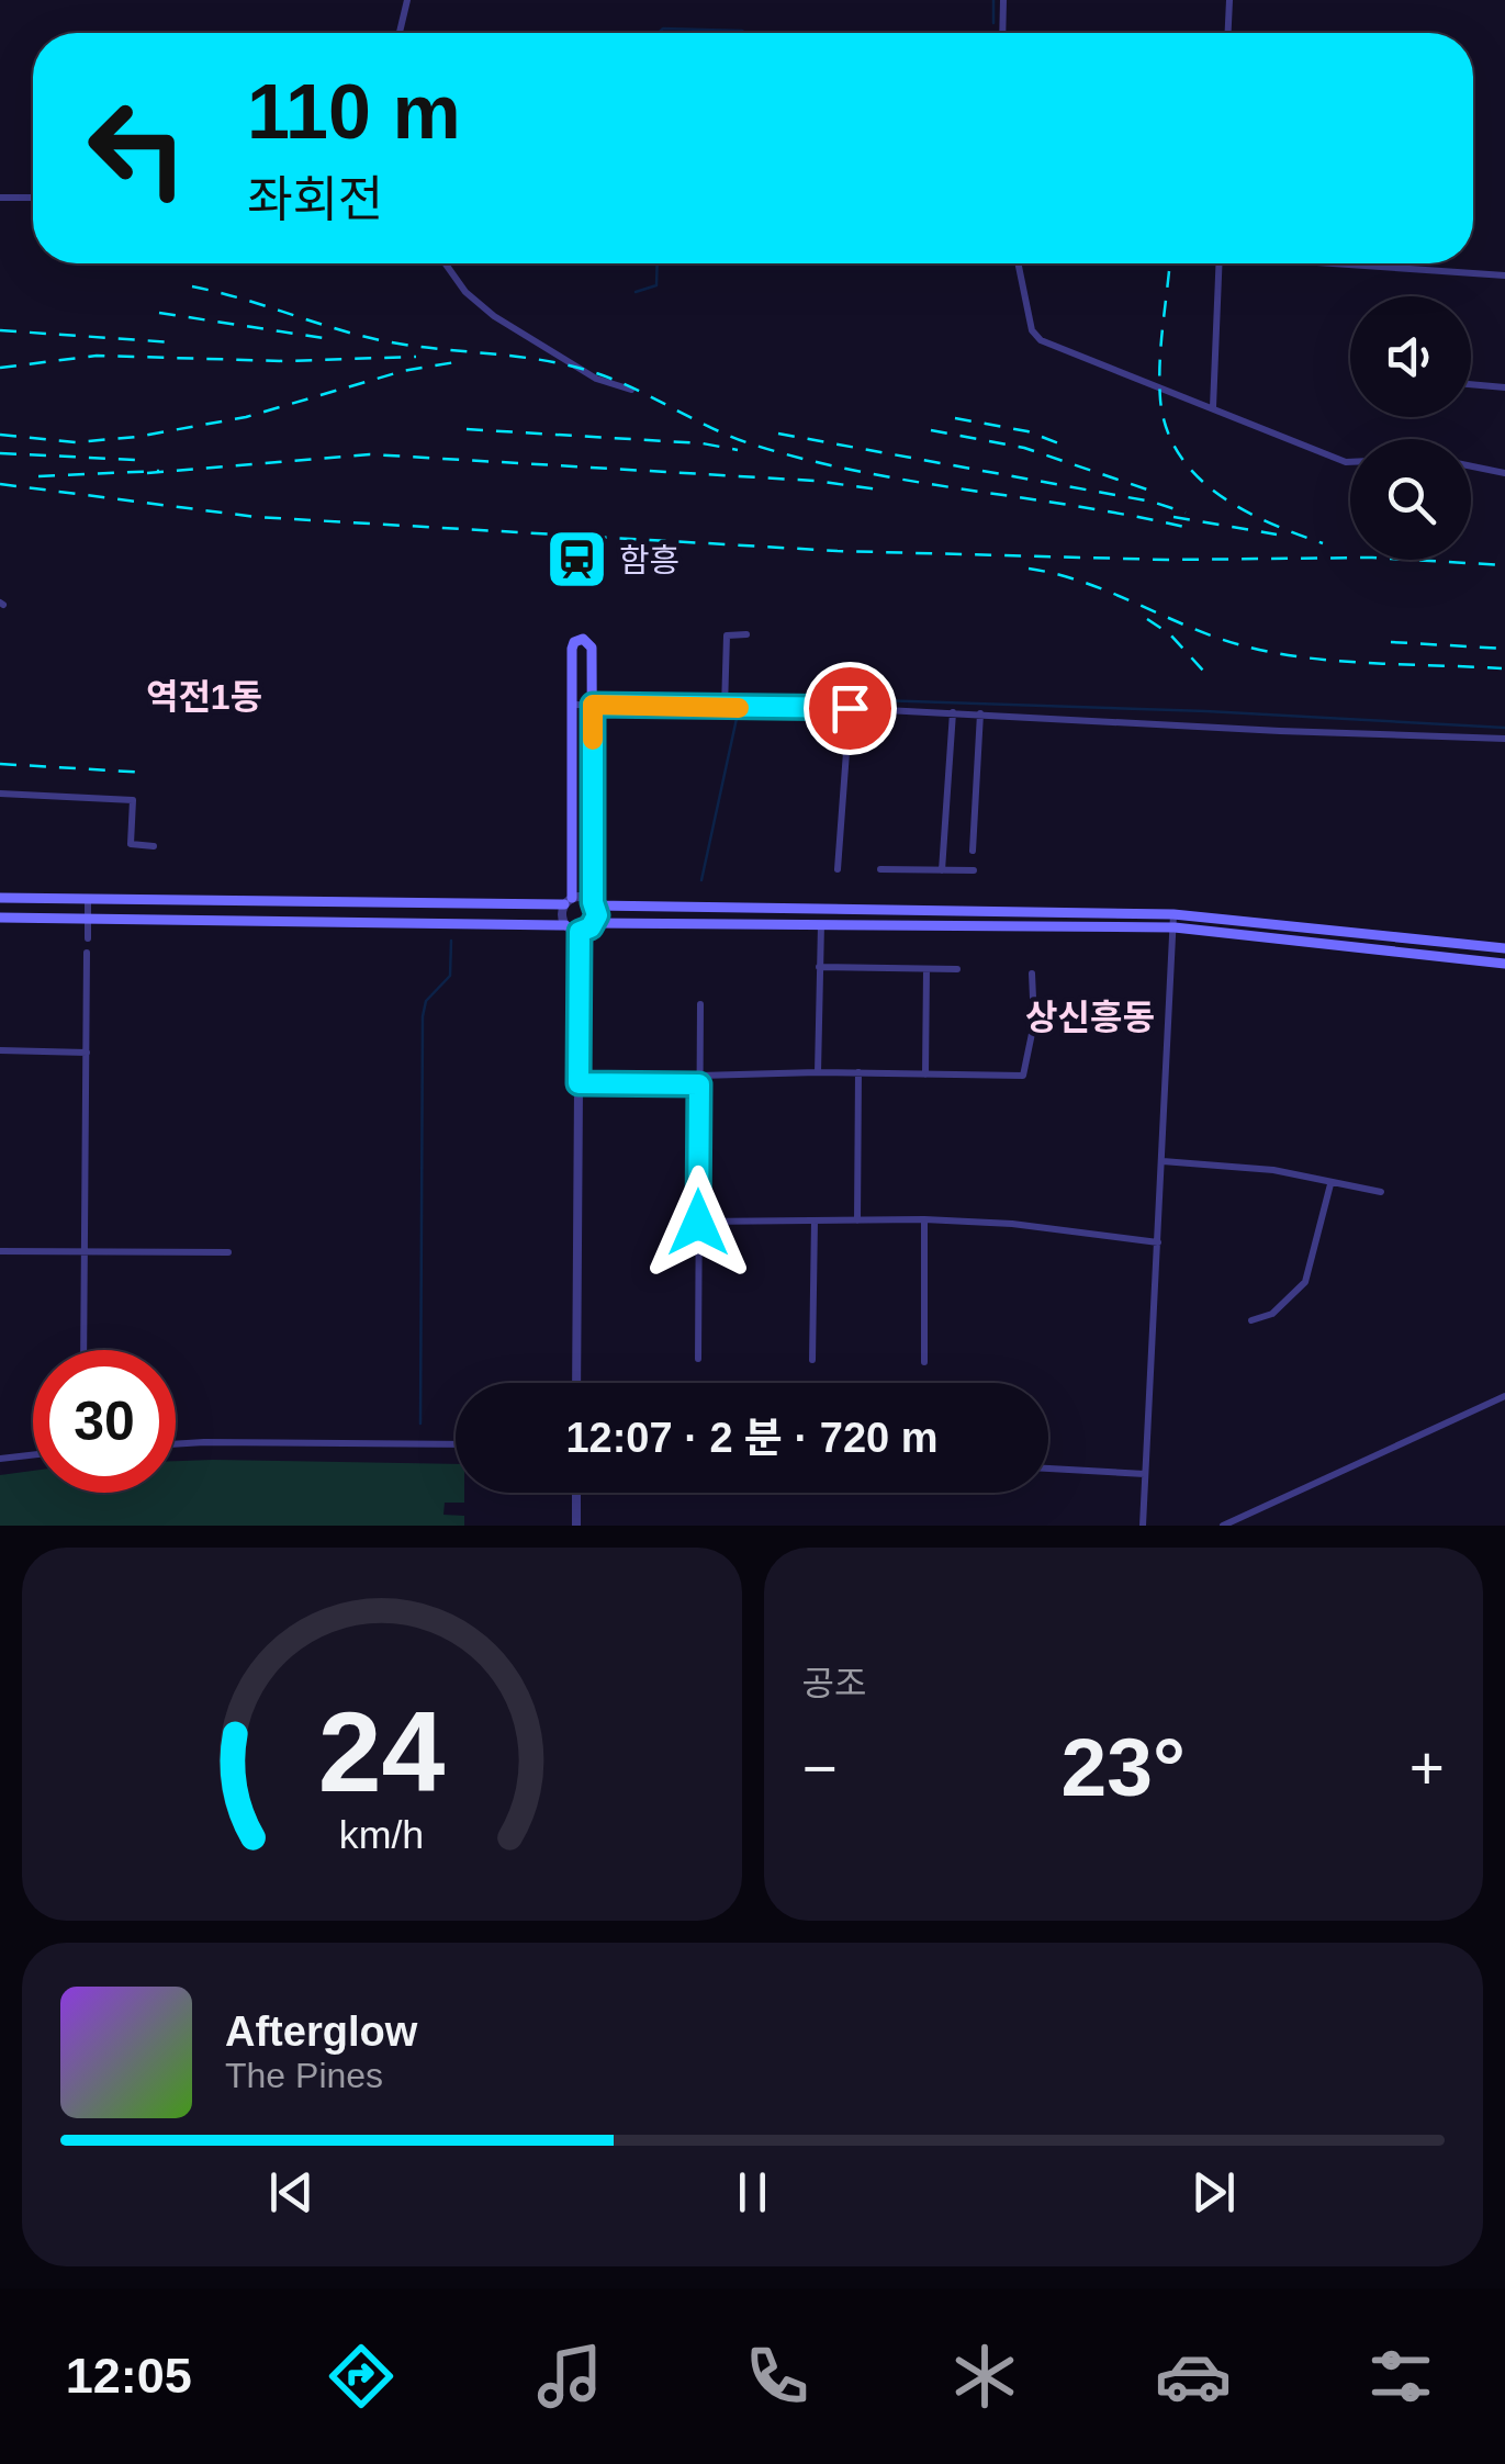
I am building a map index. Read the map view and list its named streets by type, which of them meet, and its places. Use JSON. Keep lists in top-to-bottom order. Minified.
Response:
{"districts":["역전1동","상신흥동"],"places":{"station":["함흥"]},"page":{"turn":["110 m","좌회전"],"limit":"30","trip":"12:07 · 2 분 · 720 m","tile":"공조","heat":["−","23°","+"],"song":["Afterglow","The Pines"],"tabs":"12:05","gauge":["24","km/h"]}}
